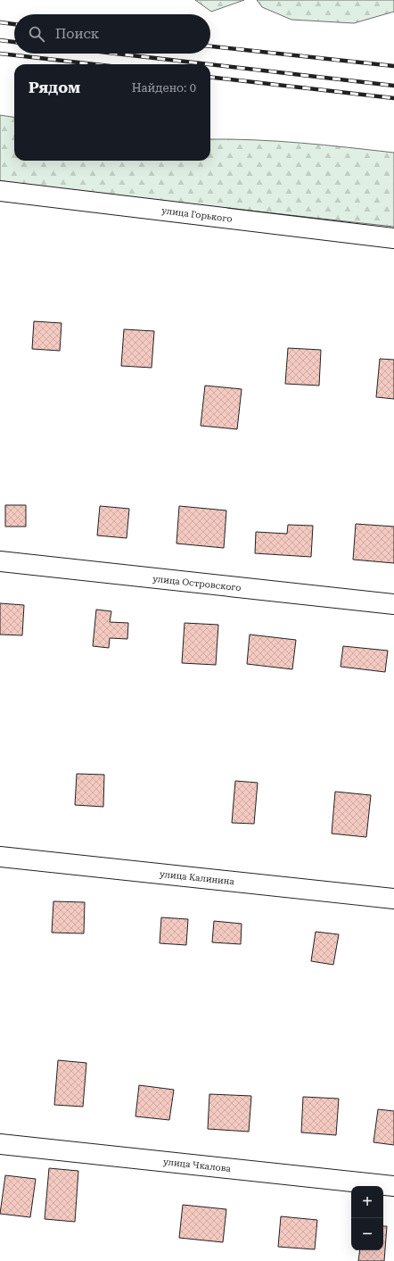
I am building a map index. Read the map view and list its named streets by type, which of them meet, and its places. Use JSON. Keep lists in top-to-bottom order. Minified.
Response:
{"streets":{"street":["улица Горького","улица Островского","улица Калинина","улица Чкалова"]},"page":{"search":"Поиск","heading":["Рядом","Найдено: 0"],"map_buttons":["+","−"]}}
